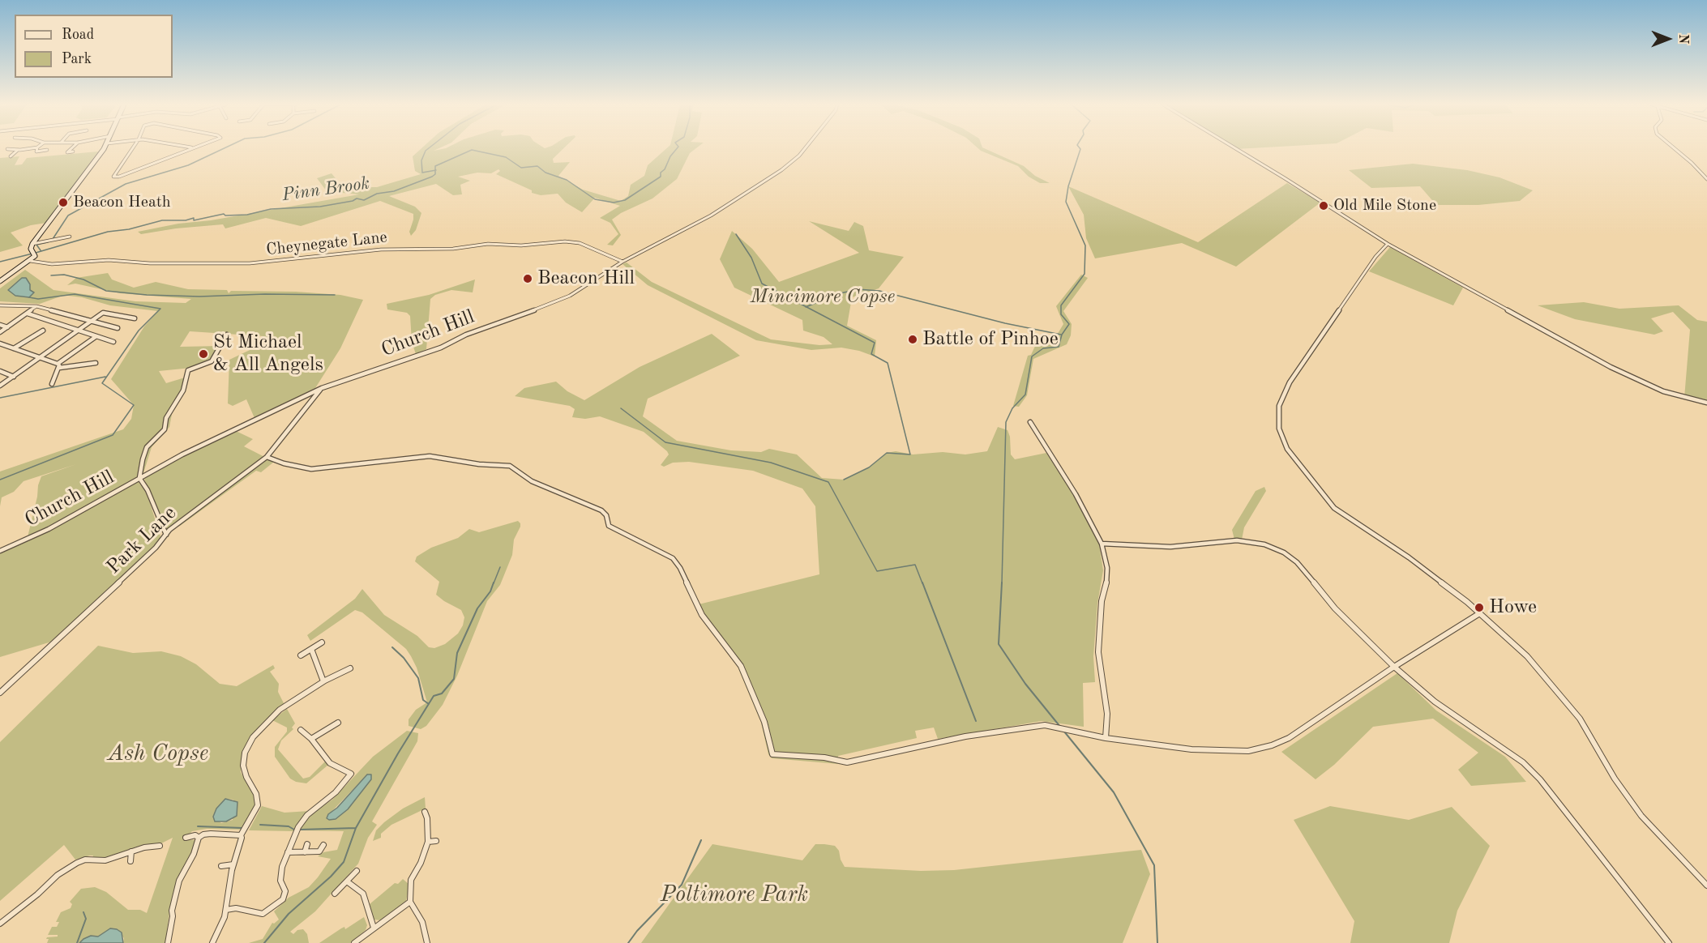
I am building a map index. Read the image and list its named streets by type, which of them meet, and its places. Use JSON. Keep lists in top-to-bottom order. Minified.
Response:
{"streets":{"street":["Cheynegate Lane","Church Hill","Park Lane"]},"crossings":[["Cheynegate Lane","Church Hill"],["Church Hill","Park Lane"]],"water":["Pinn Brook"],"parks":["Mincimore Copse","Ash Copse","Poltimore Park"],"places":["Beacon Heath","Old Mile Stone","Beacon Hill","Battle of Pinhoe","St Michael & All Angels","Howe"],"legend":["Road","Park"],"north":"right"}
